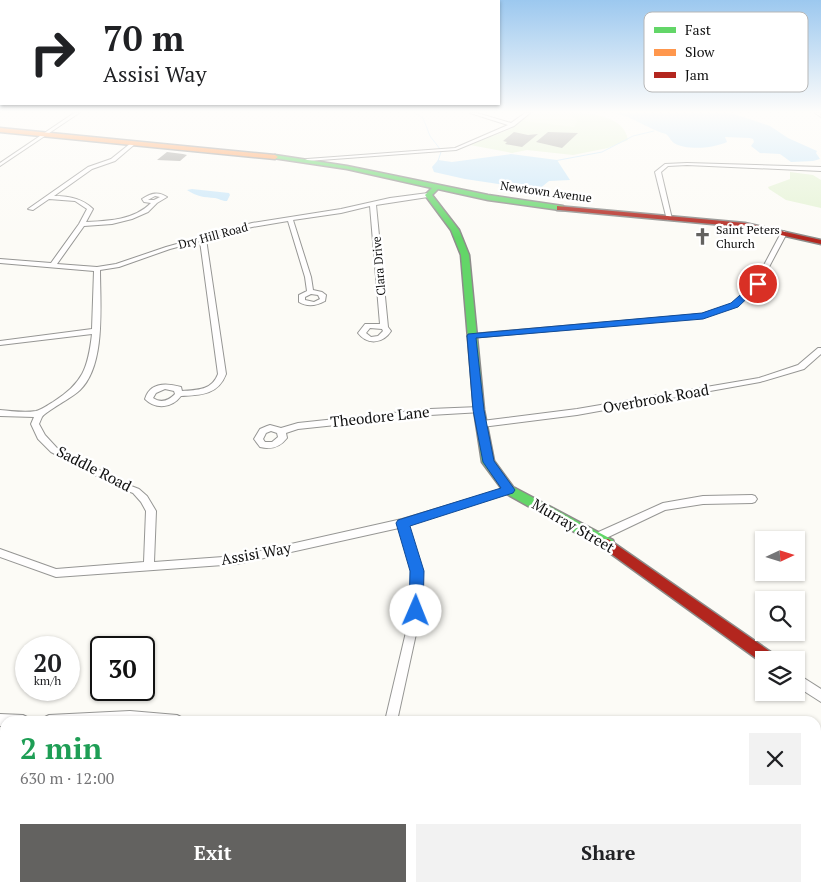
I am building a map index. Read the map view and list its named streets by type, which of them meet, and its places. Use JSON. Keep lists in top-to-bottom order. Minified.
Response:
{"streets":{"main road":["Newtown Avenue","Murray Street"],"street":["Dry Hill Road","Clara Drive","Overbrook Road","Theodore Lane","Saddle Road","Assisi Way"]},"crossings":[["Newtown Avenue","Dry Hill Road"],["Newtown Avenue","Murray Street"],["Dry Hill Road","Clara Drive"],["Dry Hill Road","Murray Street"],["Overbrook Road","Murray Street"],["Theodore Lane","Murray Street"],["Saddle Road","Assisi Way"],["Murray Street","Assisi Way"]],"places":{"church":["Saint Peters Church"]},"legend":["Fast","Slow","Jam"],"north":"right","page":{"turn":["70 m","Assisi Way"],"speed":"20 km/h","limit":"30","heading":["2 min","630 m · 12:00"],"buttons":["Exit","Share"]}}
